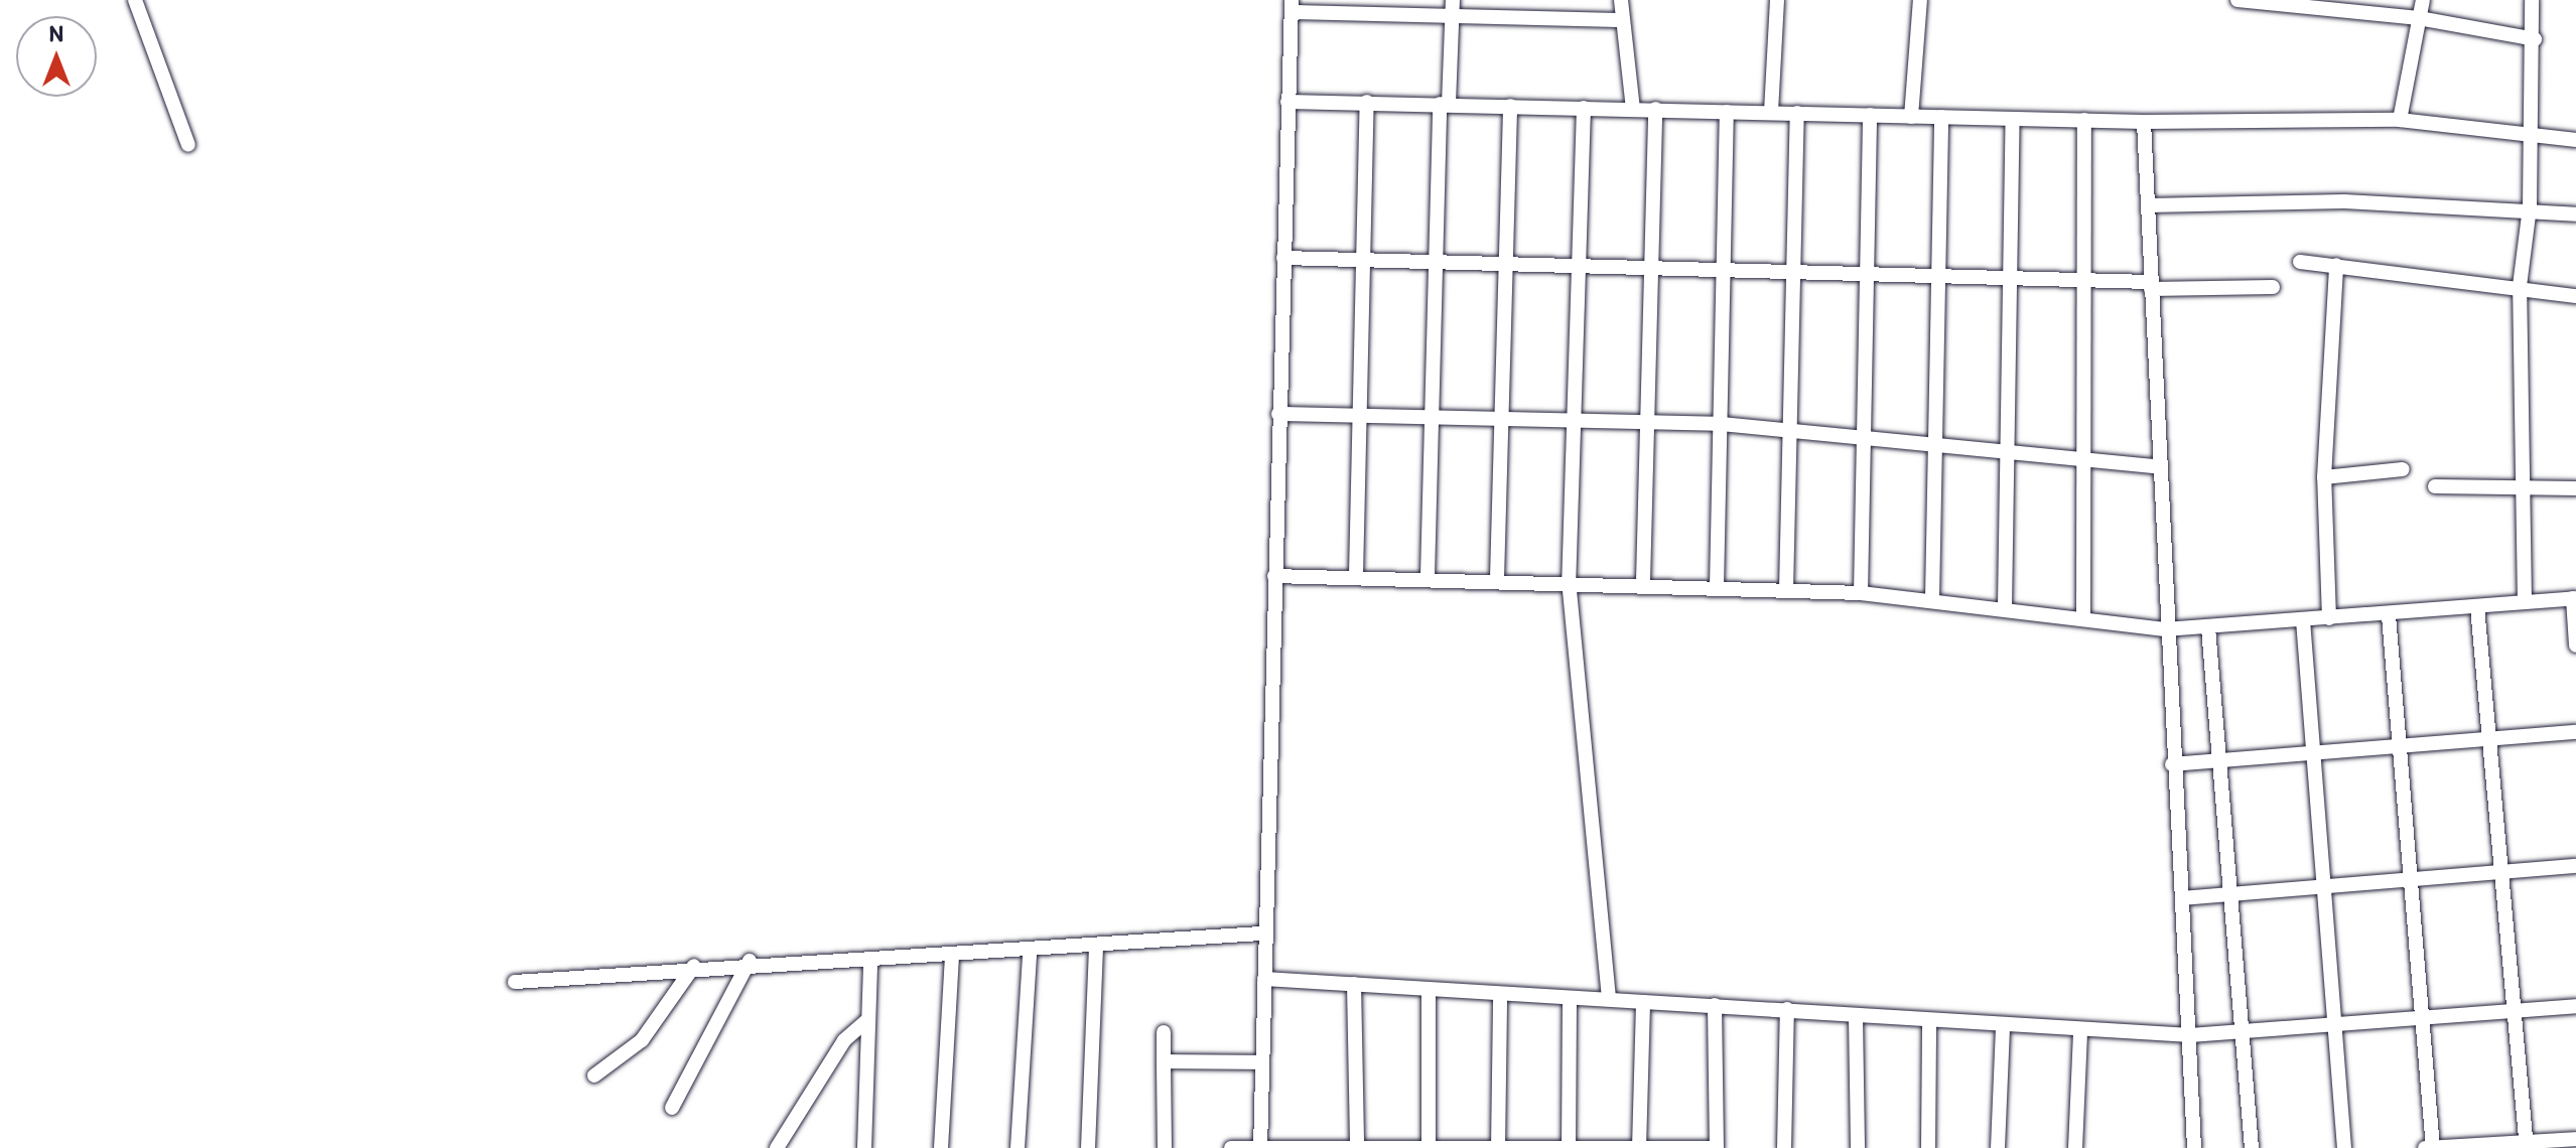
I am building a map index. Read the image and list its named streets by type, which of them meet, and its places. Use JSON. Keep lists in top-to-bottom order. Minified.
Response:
{"north":"top"}
